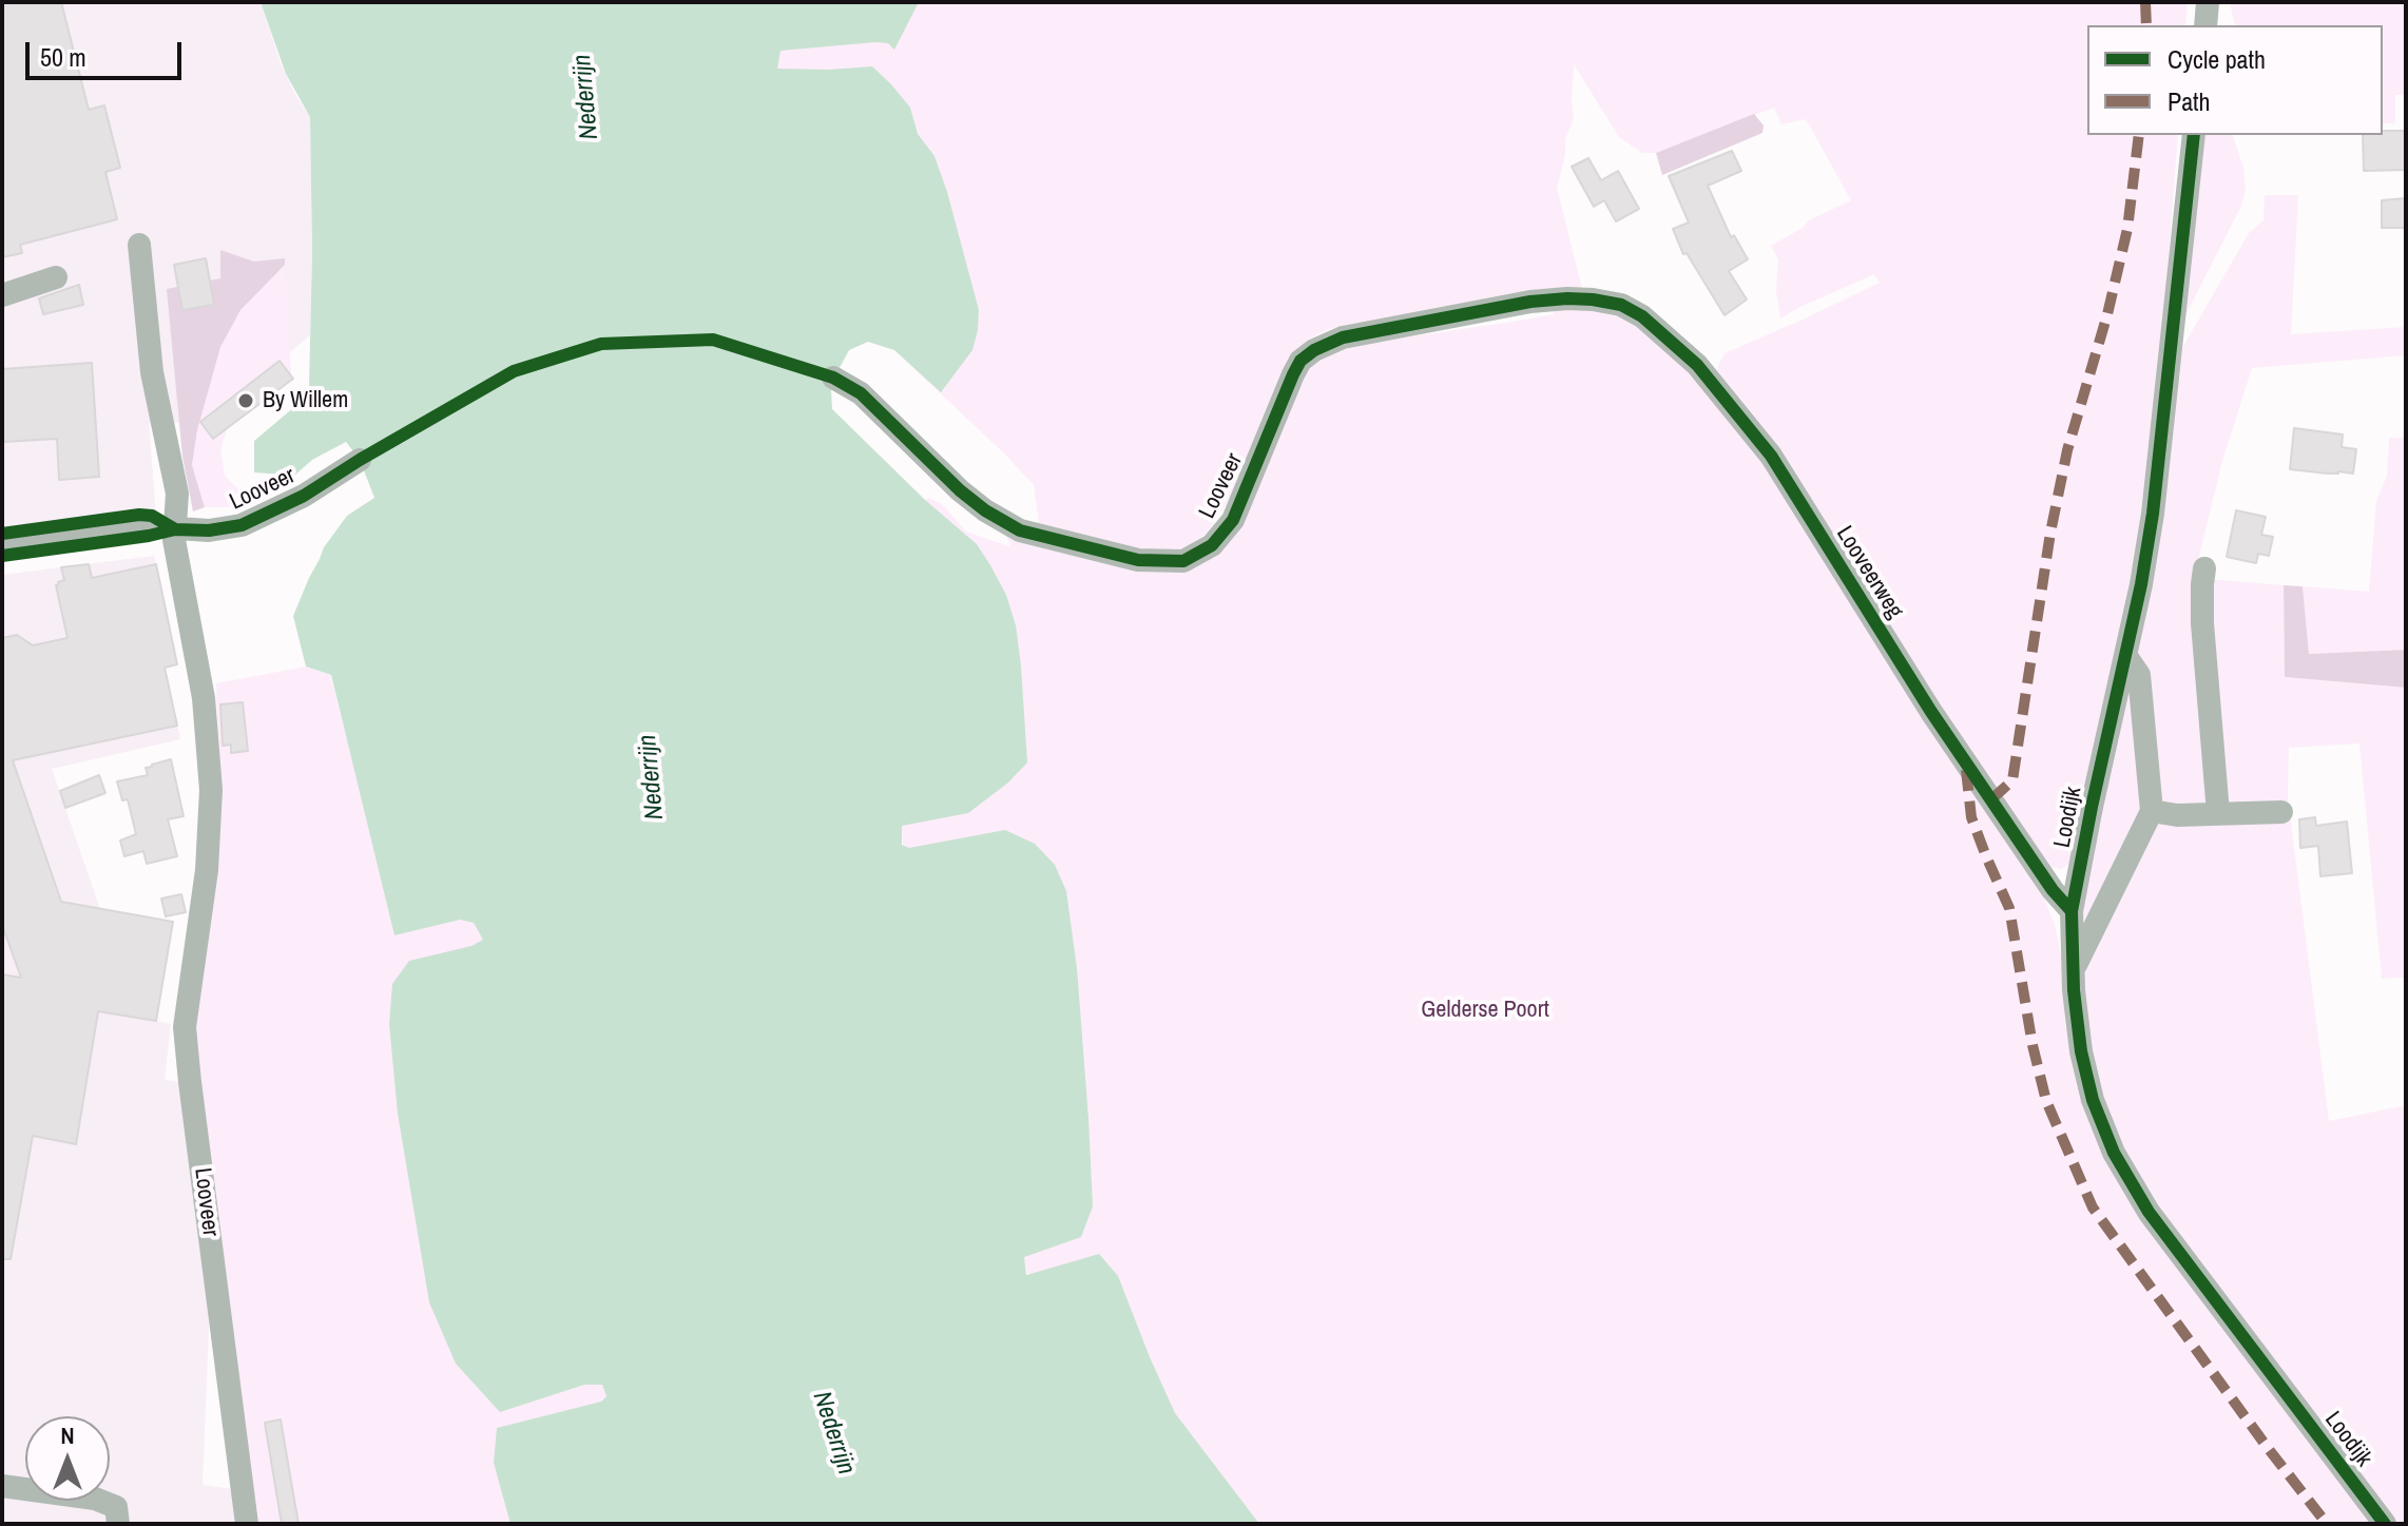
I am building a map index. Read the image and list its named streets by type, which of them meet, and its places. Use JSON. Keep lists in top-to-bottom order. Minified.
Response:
{"streets":{"street":["Looveer","Looveerweg","Loodijk"]},"crossings":[["Looveer","Looveerweg"],["Looveerweg","Loodijk"]],"water":["Nederrijn"],"parks":["Gelderse Poort"],"places":["By Willem"],"legend":["Cycle path","Path"],"scale_bar":"50 m","north":"top"}
